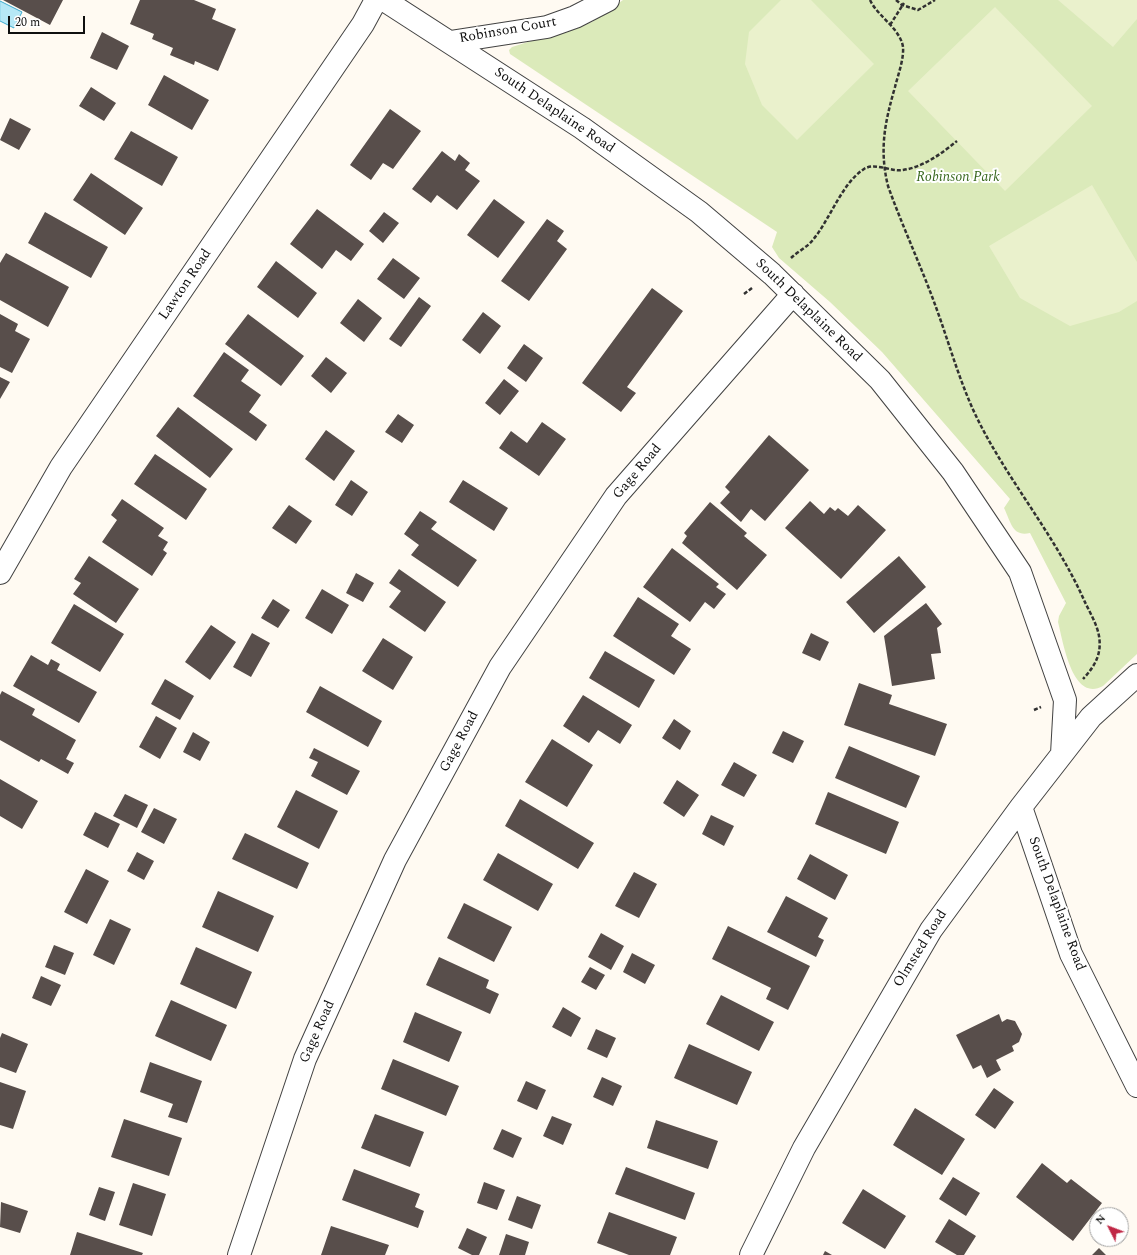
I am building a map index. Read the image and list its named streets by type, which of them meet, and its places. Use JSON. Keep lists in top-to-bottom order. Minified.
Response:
{"streets":{"street":["Robinson Court","South Delaplaine Road","Lawton Road","Gage Road","Olmsted Road"]},"crossings":[["Robinson Court","South Delaplaine Road"],["South Delaplaine Road","Gage Road"],["South Delaplaine Road","Olmsted Road"]],"parks":["Robinson Park"],"scale_bar":"20 m","north":"top left"}
